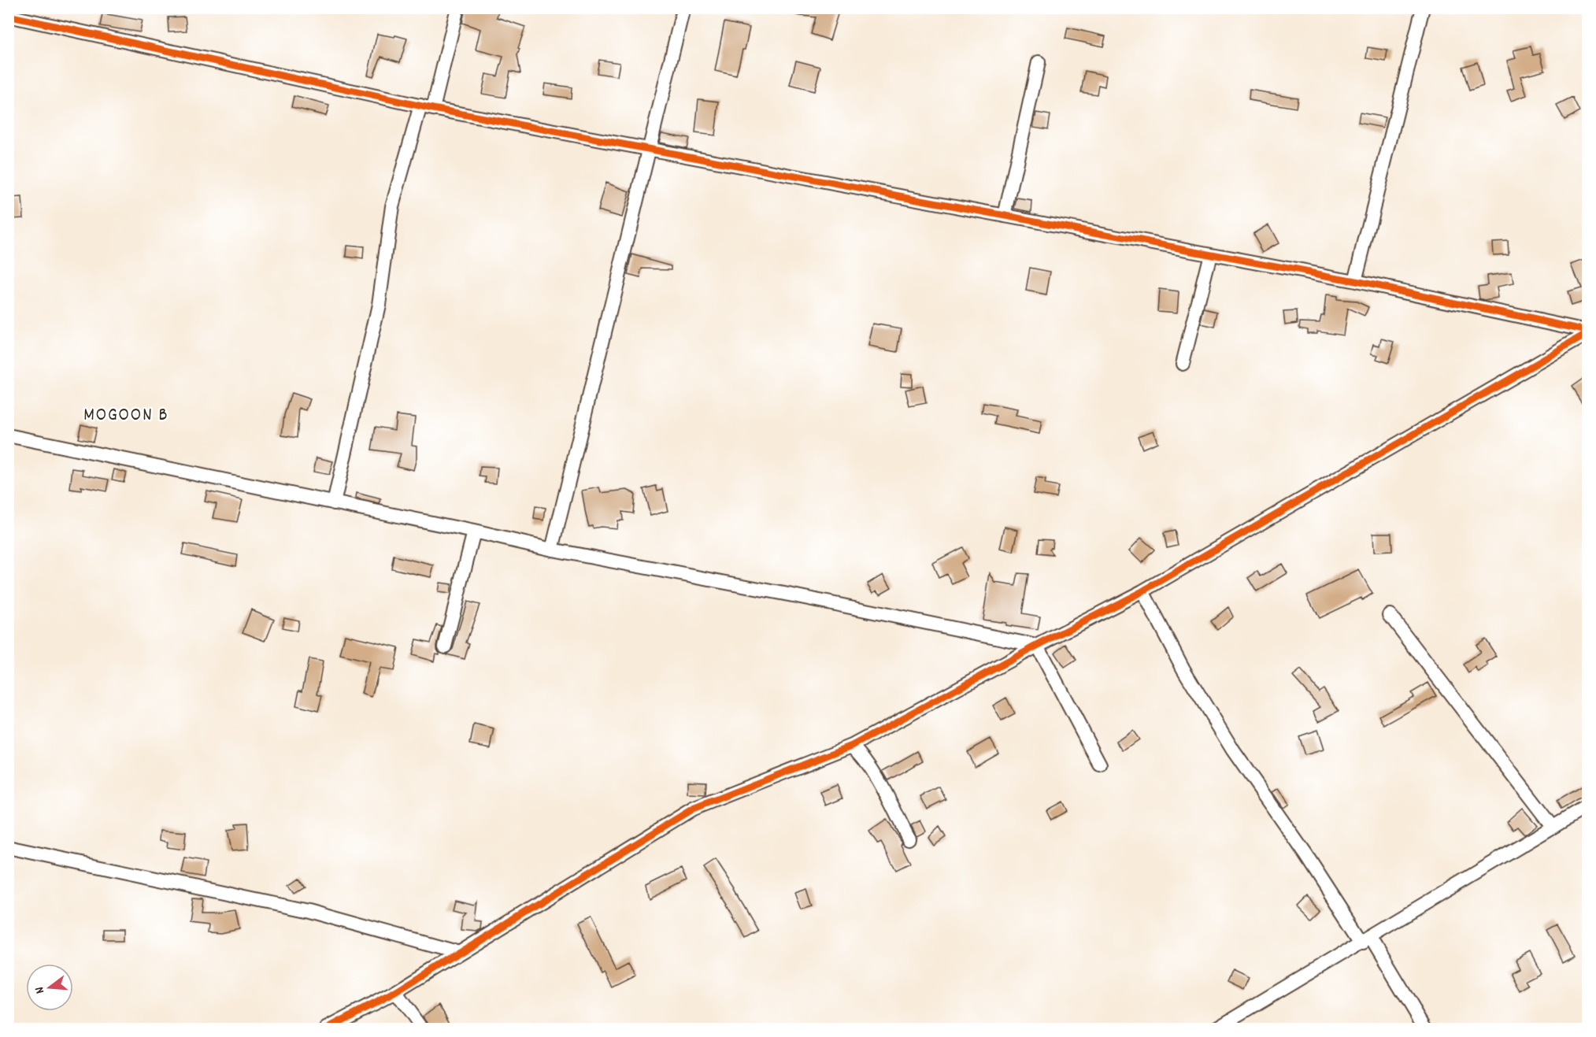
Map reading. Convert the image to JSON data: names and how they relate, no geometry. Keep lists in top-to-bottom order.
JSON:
{
  "districts": ["MOGOON B"],
  "north": "left"
}
